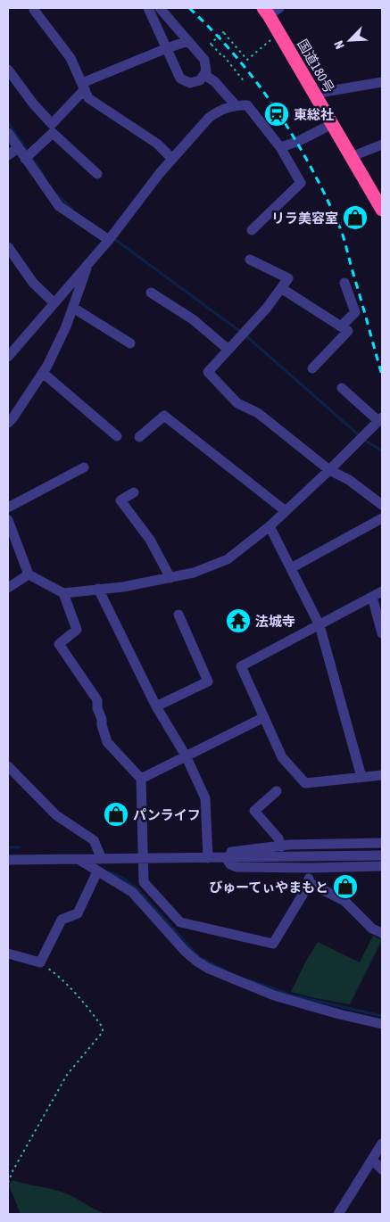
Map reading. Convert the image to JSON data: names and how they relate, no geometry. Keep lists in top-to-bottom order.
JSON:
{
  "streets": {
    "highway": ["国道180号"]
  },
  "places": {
    "station": ["東総社"],
    "shop": ["リラ美容室", "パンライフ", "びゅーてぃやまもと"],
    "temple": ["法城寺"]
  },
  "north": "bottom left"
}
